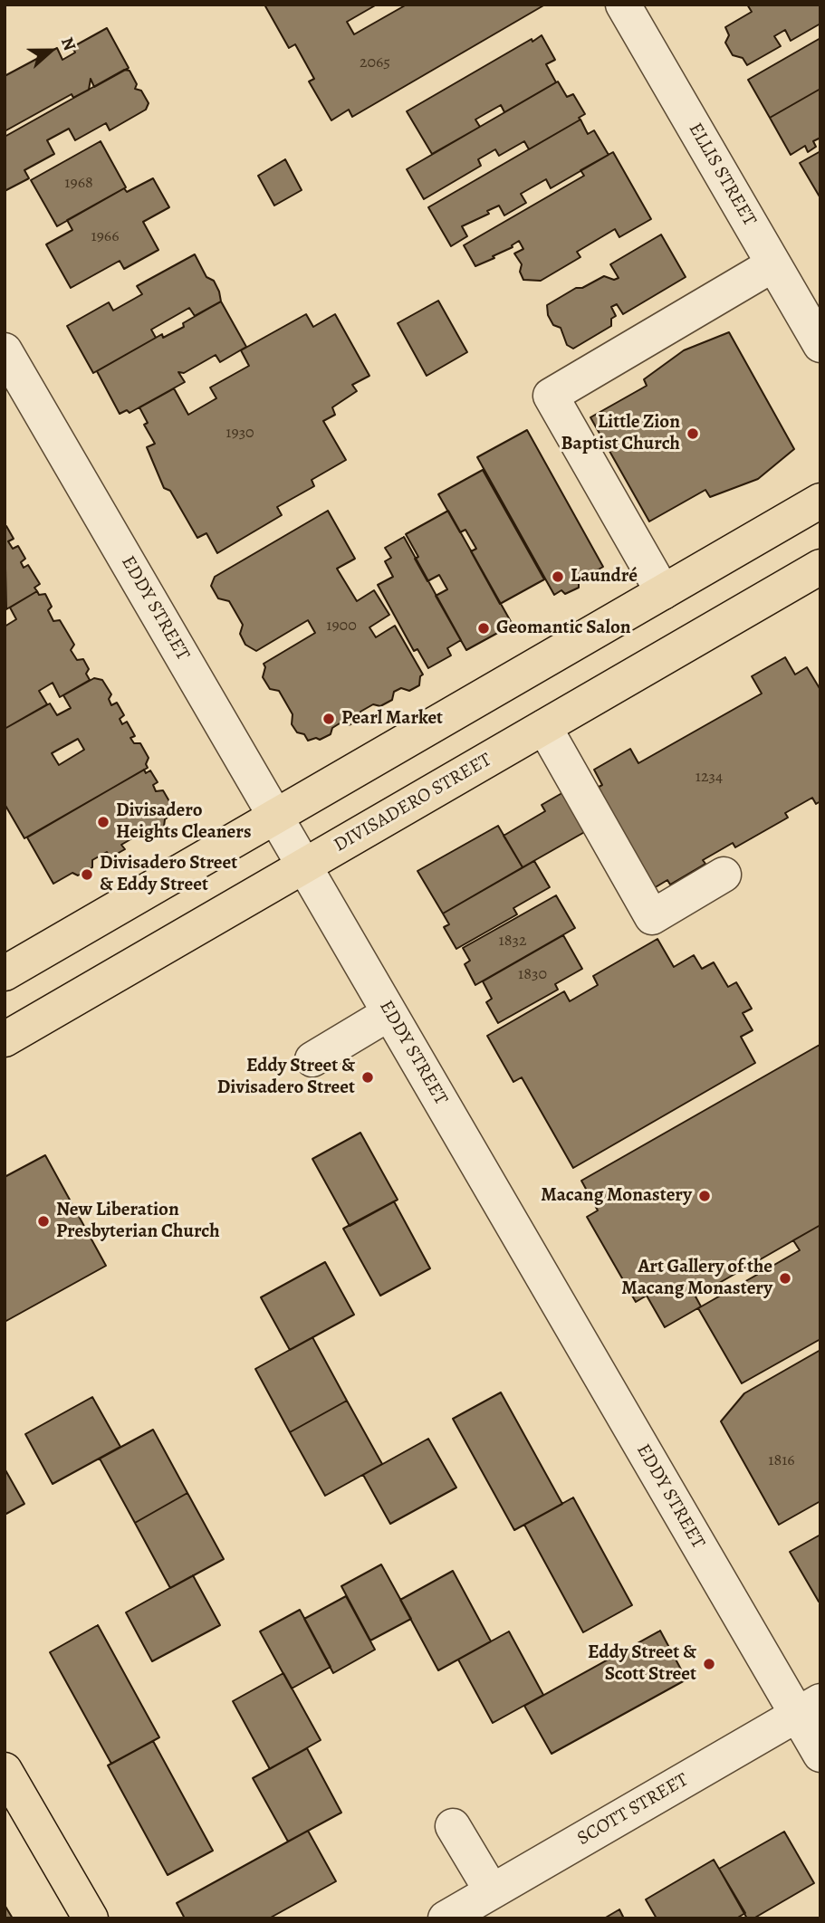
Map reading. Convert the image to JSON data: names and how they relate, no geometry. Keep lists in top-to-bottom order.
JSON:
{
  "streets": {
    "main road": ["DIVISADERO STREET"],
    "street": ["ELLIS STREET", "EDDY STREET", "SCOTT STREET"]
  },
  "crossings": [
    ["EDDY STREET", "DIVISADERO STREET"],
    ["EDDY STREET", "SCOTT STREET"]
  ],
  "places": [
    "Little Zion Baptist Church",
    "Laundré",
    "Geomantic Salon",
    "Pearl Market",
    "Divisadero Heights Cleaners",
    "Divisadero Street & Eddy Street",
    "Eddy Street & Divisadero Street",
    "Macang Monastery",
    "New Liberation Presbyterian Church",
    "Art Gallery of the Macang Monastery",
    "Eddy Street & Scott Street"
  ],
  "house_numbers": [
    "2065",
    "1968",
    "1966",
    "1930",
    "1900",
    "1234",
    "1832",
    "1830",
    "1816"
  ],
  "north": "right"
}
